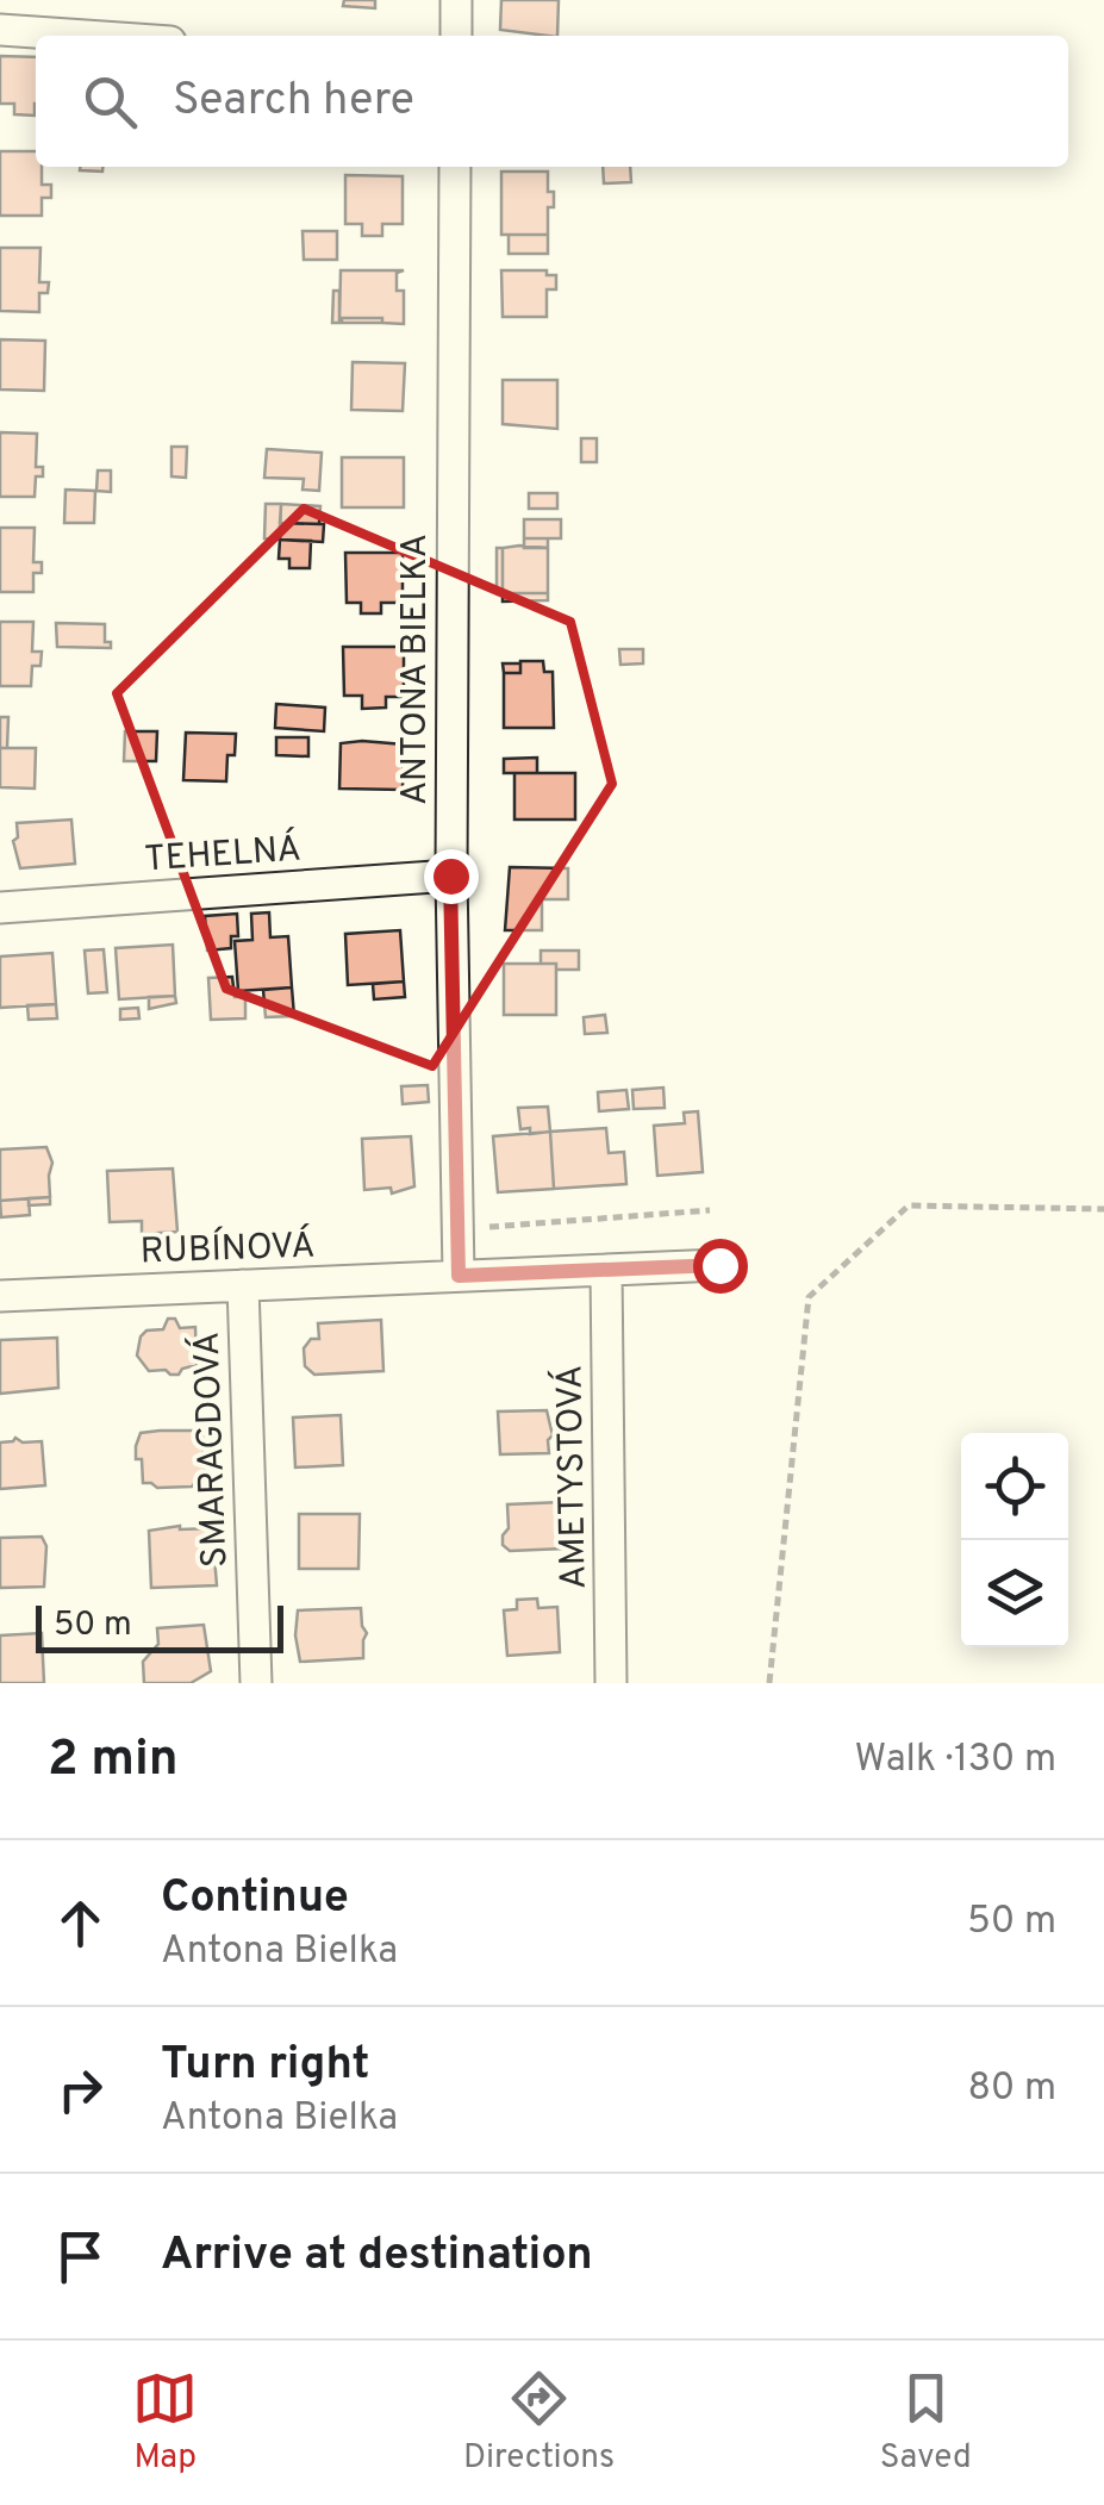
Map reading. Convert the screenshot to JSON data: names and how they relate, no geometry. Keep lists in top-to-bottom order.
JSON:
{
  "streets": {
    "street": [
      "ANTONA BIELKA",
      "TEHELNÁ",
      "RUBÍNOVÁ",
      "SMARAGDOVÁ",
      "AMETYSTOVÁ"
    ]
  },
  "crossings": [
    ["ANTONA BIELKA", "TEHELNÁ"],
    ["ANTONA BIELKA", "RUBÍNOVÁ"],
    ["RUBÍNOVÁ", "SMARAGDOVÁ"]
  ],
  "scale_bar": "50 m",
  "page": {
    "search": "Search here",
    "scale": "50 m",
    "heading": ["2 min", "Walk · 130 m"],
    "list": [
      ["Continue", "Antona Bielka", "50 m"],
      ["Turn right", "Antona Bielka", "80 m"],
      "Arrive at destination"
    ],
    "nav": ["Map", "Directions", "Saved"]
  }
}
